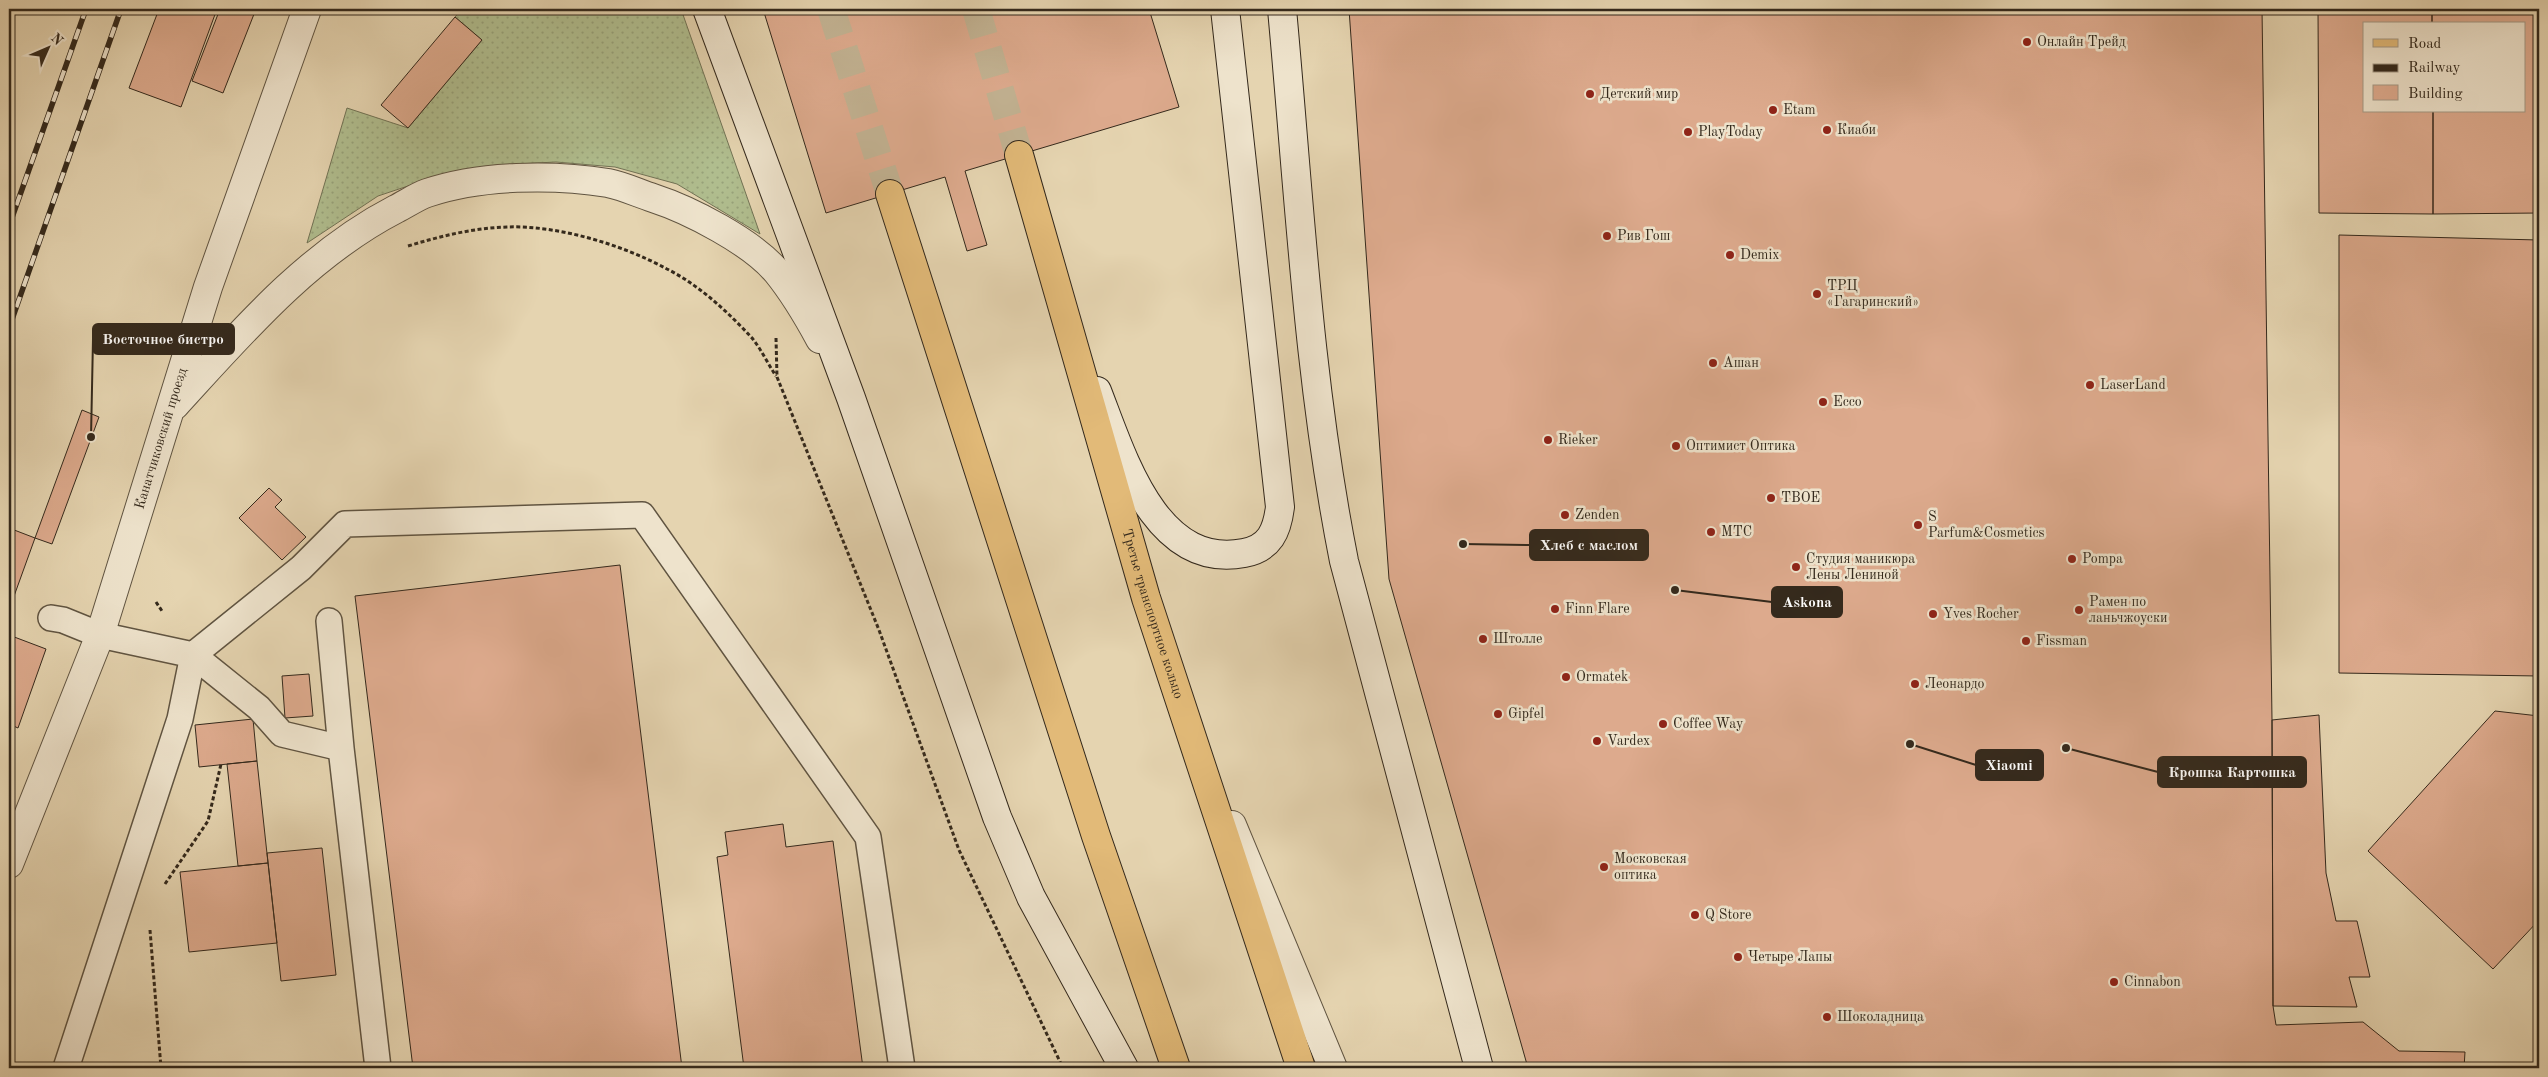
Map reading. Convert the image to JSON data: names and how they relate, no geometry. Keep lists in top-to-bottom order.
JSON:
{
  "streets": {
    "main road": ["Канатчиковский проезд", "Третье транспортное кольцо"]
  },
  "places": [
    "Онлайн Трейд",
    "Детский мир",
    "Etam",
    "Киаби",
    "PlayToday",
    "Рив Гош",
    "Demix",
    "ТРЦ «Гагаринский»",
    "Ашан",
    "LaserLand",
    "Ecco",
    "Восточное бистро",
    "Rieker",
    "Оптимист Оптика",
    "ТВОЕ",
    "Zenden",
    "S Parfum&Cosmetics",
    "МТС",
    "Хлеб с маслом",
    "Pompa",
    "Студия маникюра Лены Лениной",
    "Askona",
    "Finn Flare",
    "Рамен по ланьчжоуски",
    "Yves Rocher",
    "Штолле",
    "Fissman",
    "Ormatek",
    "Леонардо",
    "Gipfel",
    "Coffee Way",
    "Vardex",
    "Xiaomi",
    "Крошка Картошка",
    "Московская оптика",
    "Q Store",
    "Четыре Лапы",
    "Cinnabon",
    "Шоколадница"
  ],
  "legend": ["Road", "Railway", "Building"],
  "north": "top right"
}
